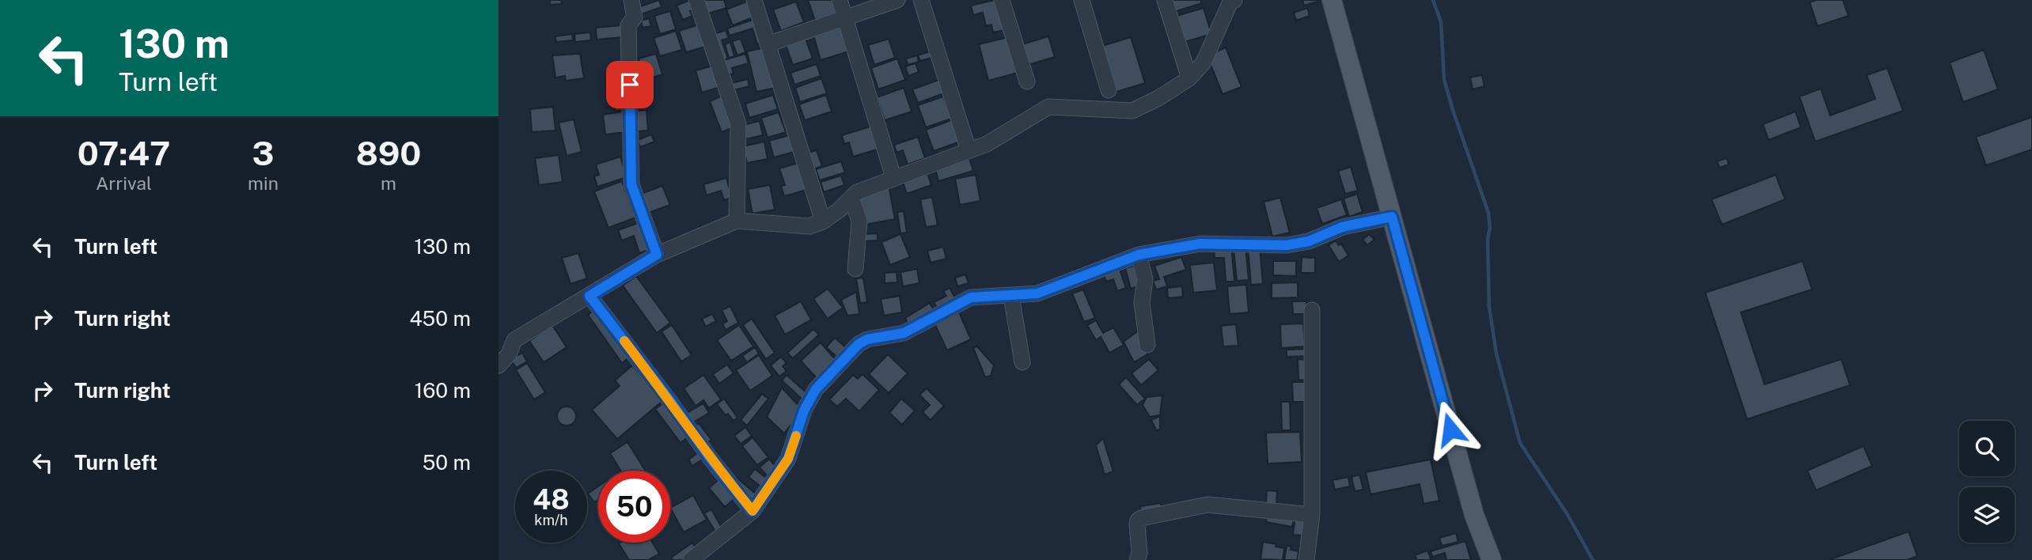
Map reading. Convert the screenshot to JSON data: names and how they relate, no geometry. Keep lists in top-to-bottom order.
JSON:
{
  "page": {
    "turn": ["130 m", "Turn left"],
    "eta": [
      "07:47",
      "Arrival",
      "3",
      "min",
      "890",
      "m"
    ],
    "list": [
      {
        "name": "Turn left",
        "value": "130 m"
      },
      {
        "name": "Turn right",
        "value": "450 m"
      },
      {
        "name": "Turn right",
        "value": "160 m"
      },
      {
        "name": "Turn left",
        "value": "50 m"
      }
    ],
    "speed": "48 km/h",
    "limit": "50"
  }
}
